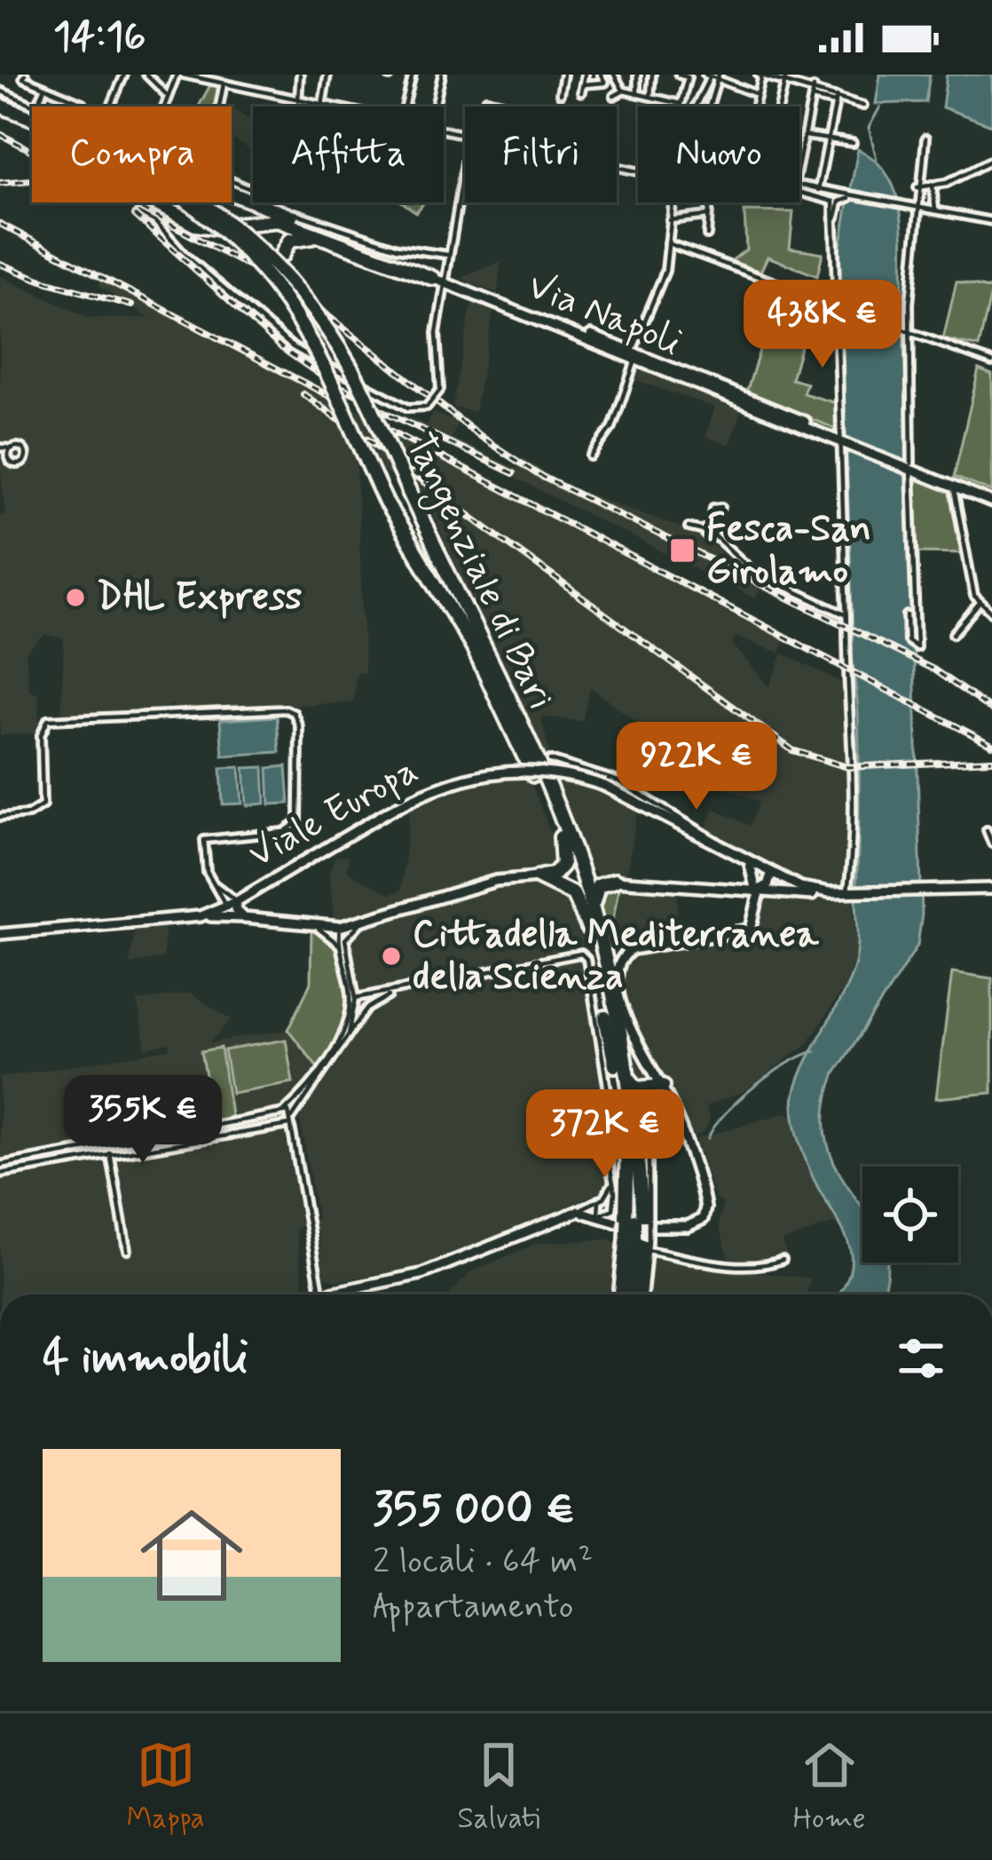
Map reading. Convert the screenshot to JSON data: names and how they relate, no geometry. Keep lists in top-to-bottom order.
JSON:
{
  "streets": {
    "highway": ["Tangenziale di Bari"],
    "main road": ["Via Napoli", "Viale Europa"]
  },
  "places": {
    "transit": ["Fesca-San Girolamo"],
    "other": ["DHL Express", "Cittadella Mediterranea della Scienza"]
  },
  "page": {
    "status": "14:16",
    "chip": [
      "Compra",
      "Affitta",
      "Filtri",
      "Nuovo"
    ],
    "price": [
      "438K €",
      "922K €",
      "355K €",
      "372K €"
    ],
    "heading": "4 immobili",
    "list": [
      {
        "name": "355 000 €",
        "note": "2 locali · 64 m² · Appartamento"
      }
    ],
    "tabs": ["Mappa", "Salvati", "Home"]
  }
}
